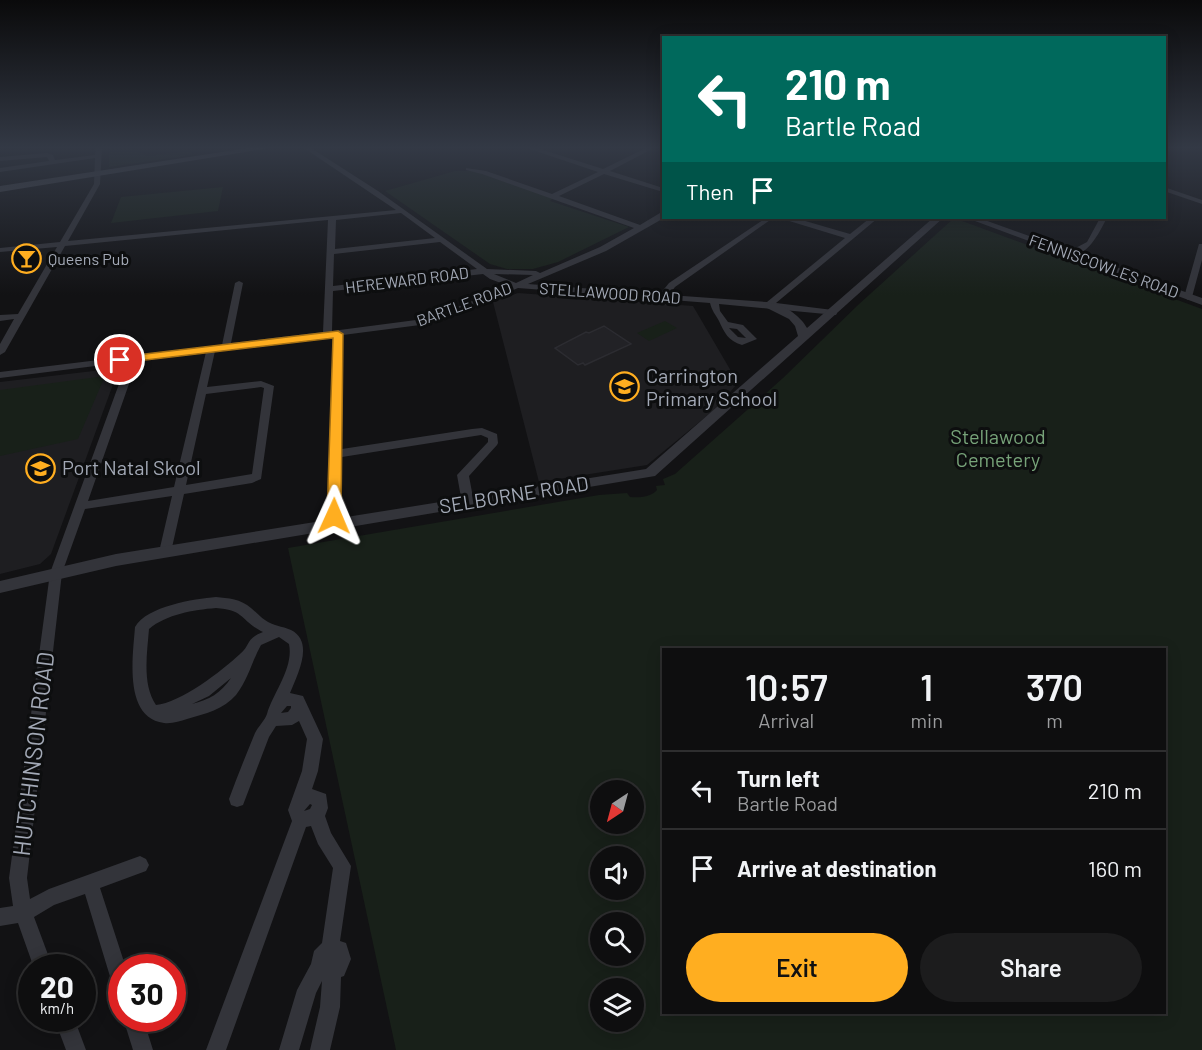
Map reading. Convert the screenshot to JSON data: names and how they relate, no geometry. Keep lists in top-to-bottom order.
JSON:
{
  "streets": {
    "street": [
      "FENNISCOWLES ROAD",
      "HEREWARD ROAD",
      "STELLAWOOD ROAD",
      "BARTLE ROAD",
      "SELBORNE ROAD",
      "HUTCHINSON ROAD"
    ]
  },
  "crossings": [
    ["HEREWARD ROAD", "STELLAWOOD ROAD"],
    ["HEREWARD ROAD", "BARTLE ROAD"],
    ["STELLAWOOD ROAD", "BARTLE ROAD"],
    ["STELLAWOOD ROAD", "SELBORNE ROAD"],
    ["BARTLE ROAD", "HUTCHINSON ROAD"],
    ["SELBORNE ROAD", "HUTCHINSON ROAD"]
  ],
  "parks": ["Stellawood Cemetery"],
  "places": {
    "bar": ["Queens Pub"],
    "school or university": ["Carrington Primary School", "Port Natal Skool"]
  },
  "north": "bottom left",
  "page": {
    "turn": ["210 m", "Bartle Road"],
    "then": "Then",
    "eta": [
      "10:57",
      "Arrival",
      "1",
      "min",
      "370",
      "m"
    ],
    "list": [
      {
        "name": "Turn left",
        "note": "Bartle Road",
        "value": "210 m"
      },
      {
        "name": "Arrive at destination",
        "value": "160 m"
      }
    ],
    "buttons": ["Exit", "Share"],
    "speed": "20 km/h",
    "limit": "30"
  }
}
